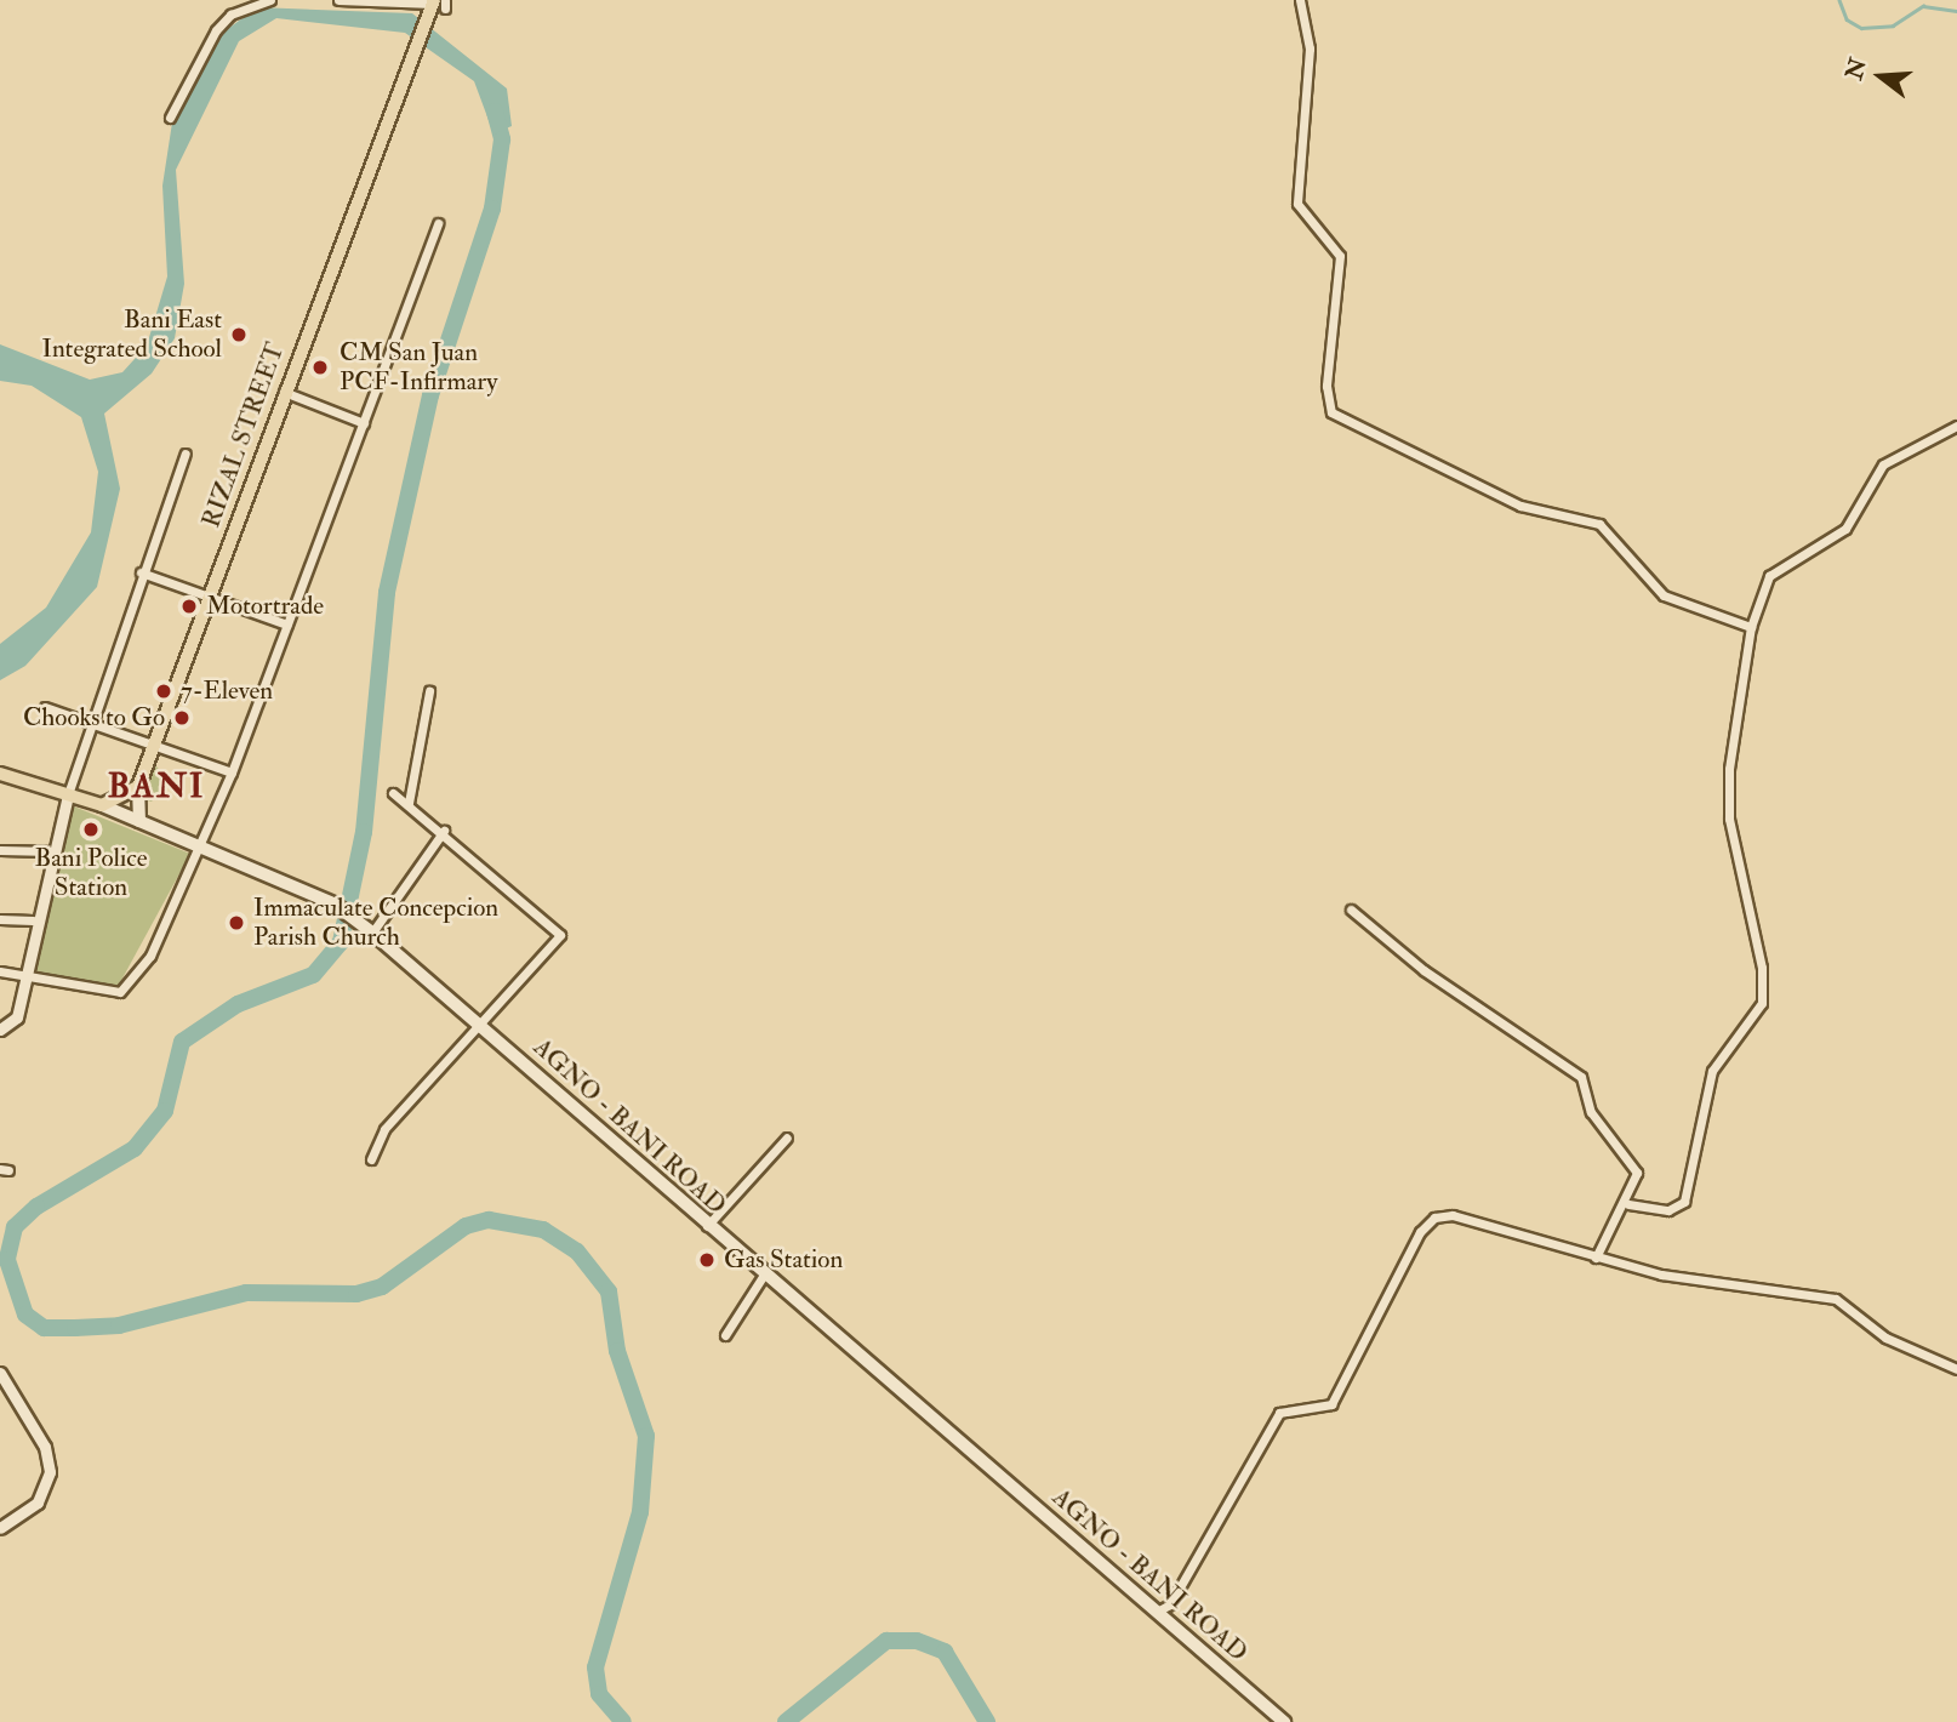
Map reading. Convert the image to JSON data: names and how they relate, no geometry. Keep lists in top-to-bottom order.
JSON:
{
  "streets": {
    "main road": ["RIZAL STREET", "AGNO - BANI ROAD"]
  },
  "districts": ["BANI"],
  "places": [
    "Bani East Integrated School",
    "CM San Juan PCF-Infirmary",
    "Motortrade",
    "7-Eleven",
    "Chooks to Go",
    "Bani Police Station",
    "Immaculate Concepcion Parish Church",
    "Gas Station"
  ],
  "north": "left"
}
